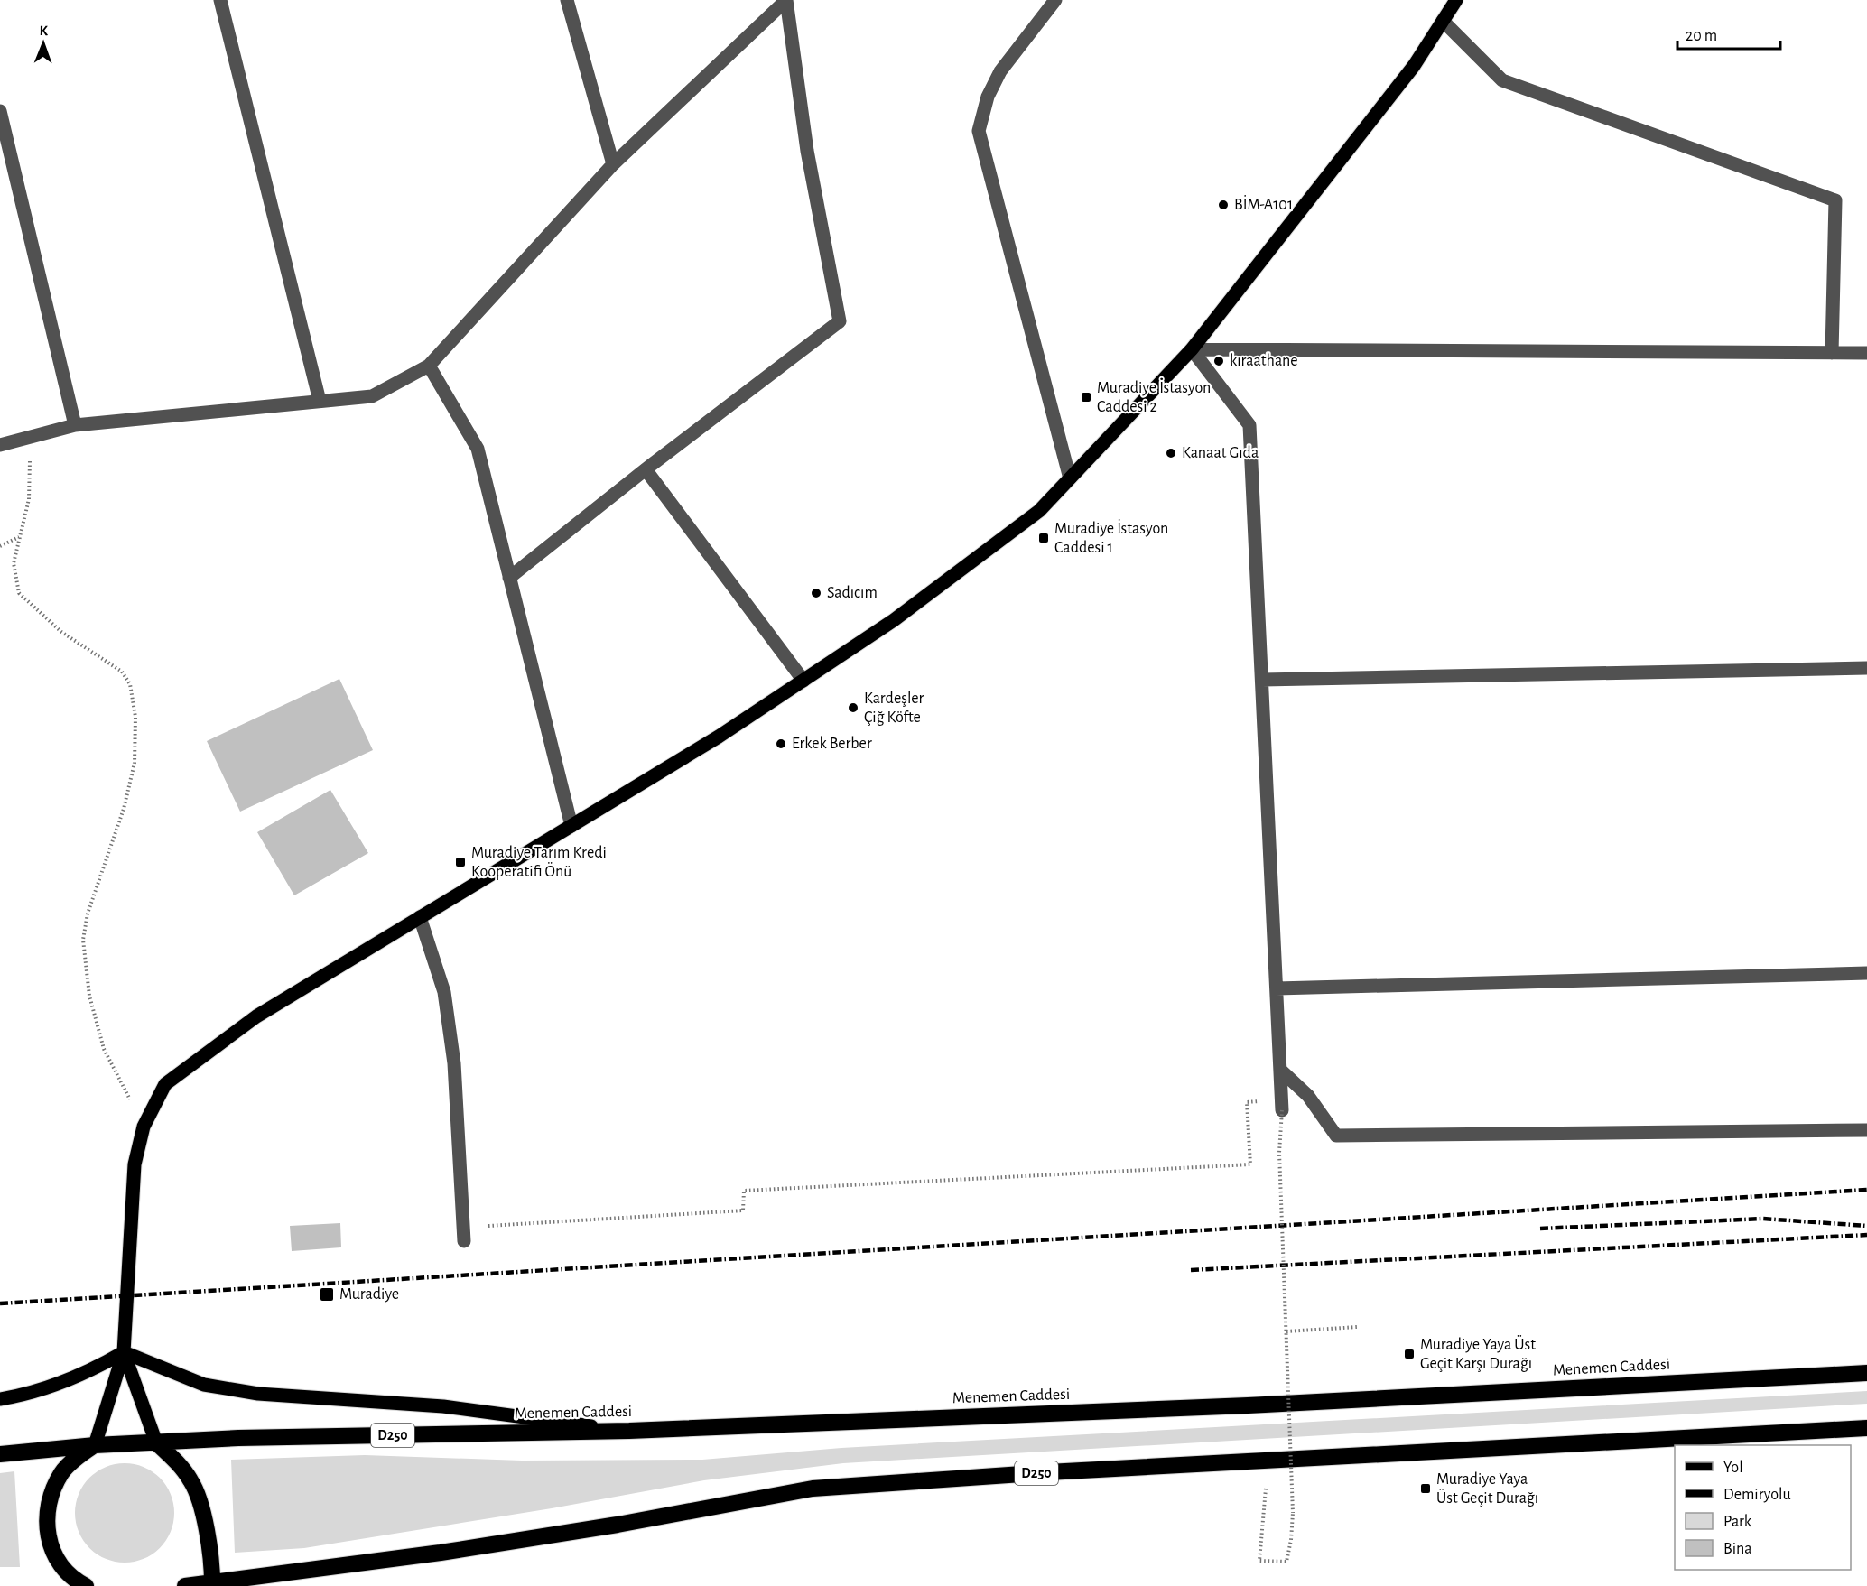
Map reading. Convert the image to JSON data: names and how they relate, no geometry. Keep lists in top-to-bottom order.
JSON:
{
  "streets": {
    "highway": ["Menemen Caddesi", "D250"]
  },
  "places": {
    "other": [
      "BİM-A101",
      "kıraathane",
      "Kanaat Gıda",
      "Sadıcım",
      "Kardeşler Çiğ Köfte",
      "Erkek Berber"
    ],
    "transit": [
      "Muradiye İstasyon Caddesi 2",
      "Muradiye İstasyon Caddesi 1",
      "Muradiye Tarım Kredi Kooperatifi Önü",
      "Muradiye",
      "Muradiye Yaya Üst Geçit Karşı Durağı",
      "Muradiye Yaya Üst Geçit Durağı"
    ]
  },
  "legend": [
    "Yol",
    "Demiryolu",
    "Park",
    "Bina"
  ],
  "scale_bar": "20 m",
  "north": "top"
}
